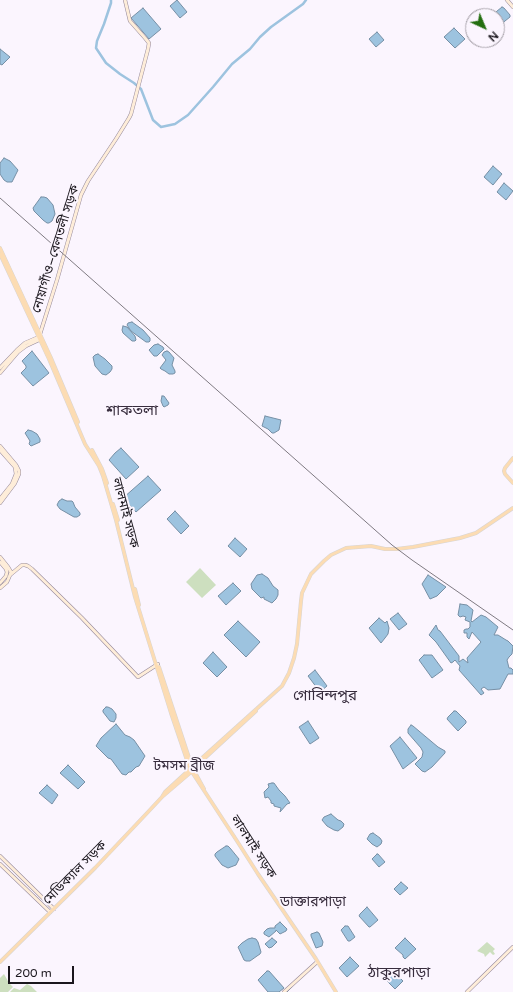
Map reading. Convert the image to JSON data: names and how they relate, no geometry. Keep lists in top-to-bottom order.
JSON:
{
  "streets": {
    "main road": ["নোয়াগাঁও–বেলতলী সড়ক", "লালমাই সড়ক", "মেডিক্যাল সড়ক"]
  },
  "crossings": [
    ["নোয়াগাঁও–বেলতলী সড়ক", "লালমাই সড়ক"],
    ["লালমাই সড়ক", "মেডিক্যাল সড়ক"]
  ],
  "districts": [
    "শাকতলা",
    "গোবিন্দপুর",
    "টমসম ব্রীজ",
    "ডাক্তারপাড়া",
    "ঠাকুরপাড়া"
  ],
  "scale_bar": "200 m",
  "north": "bottom right"
}
